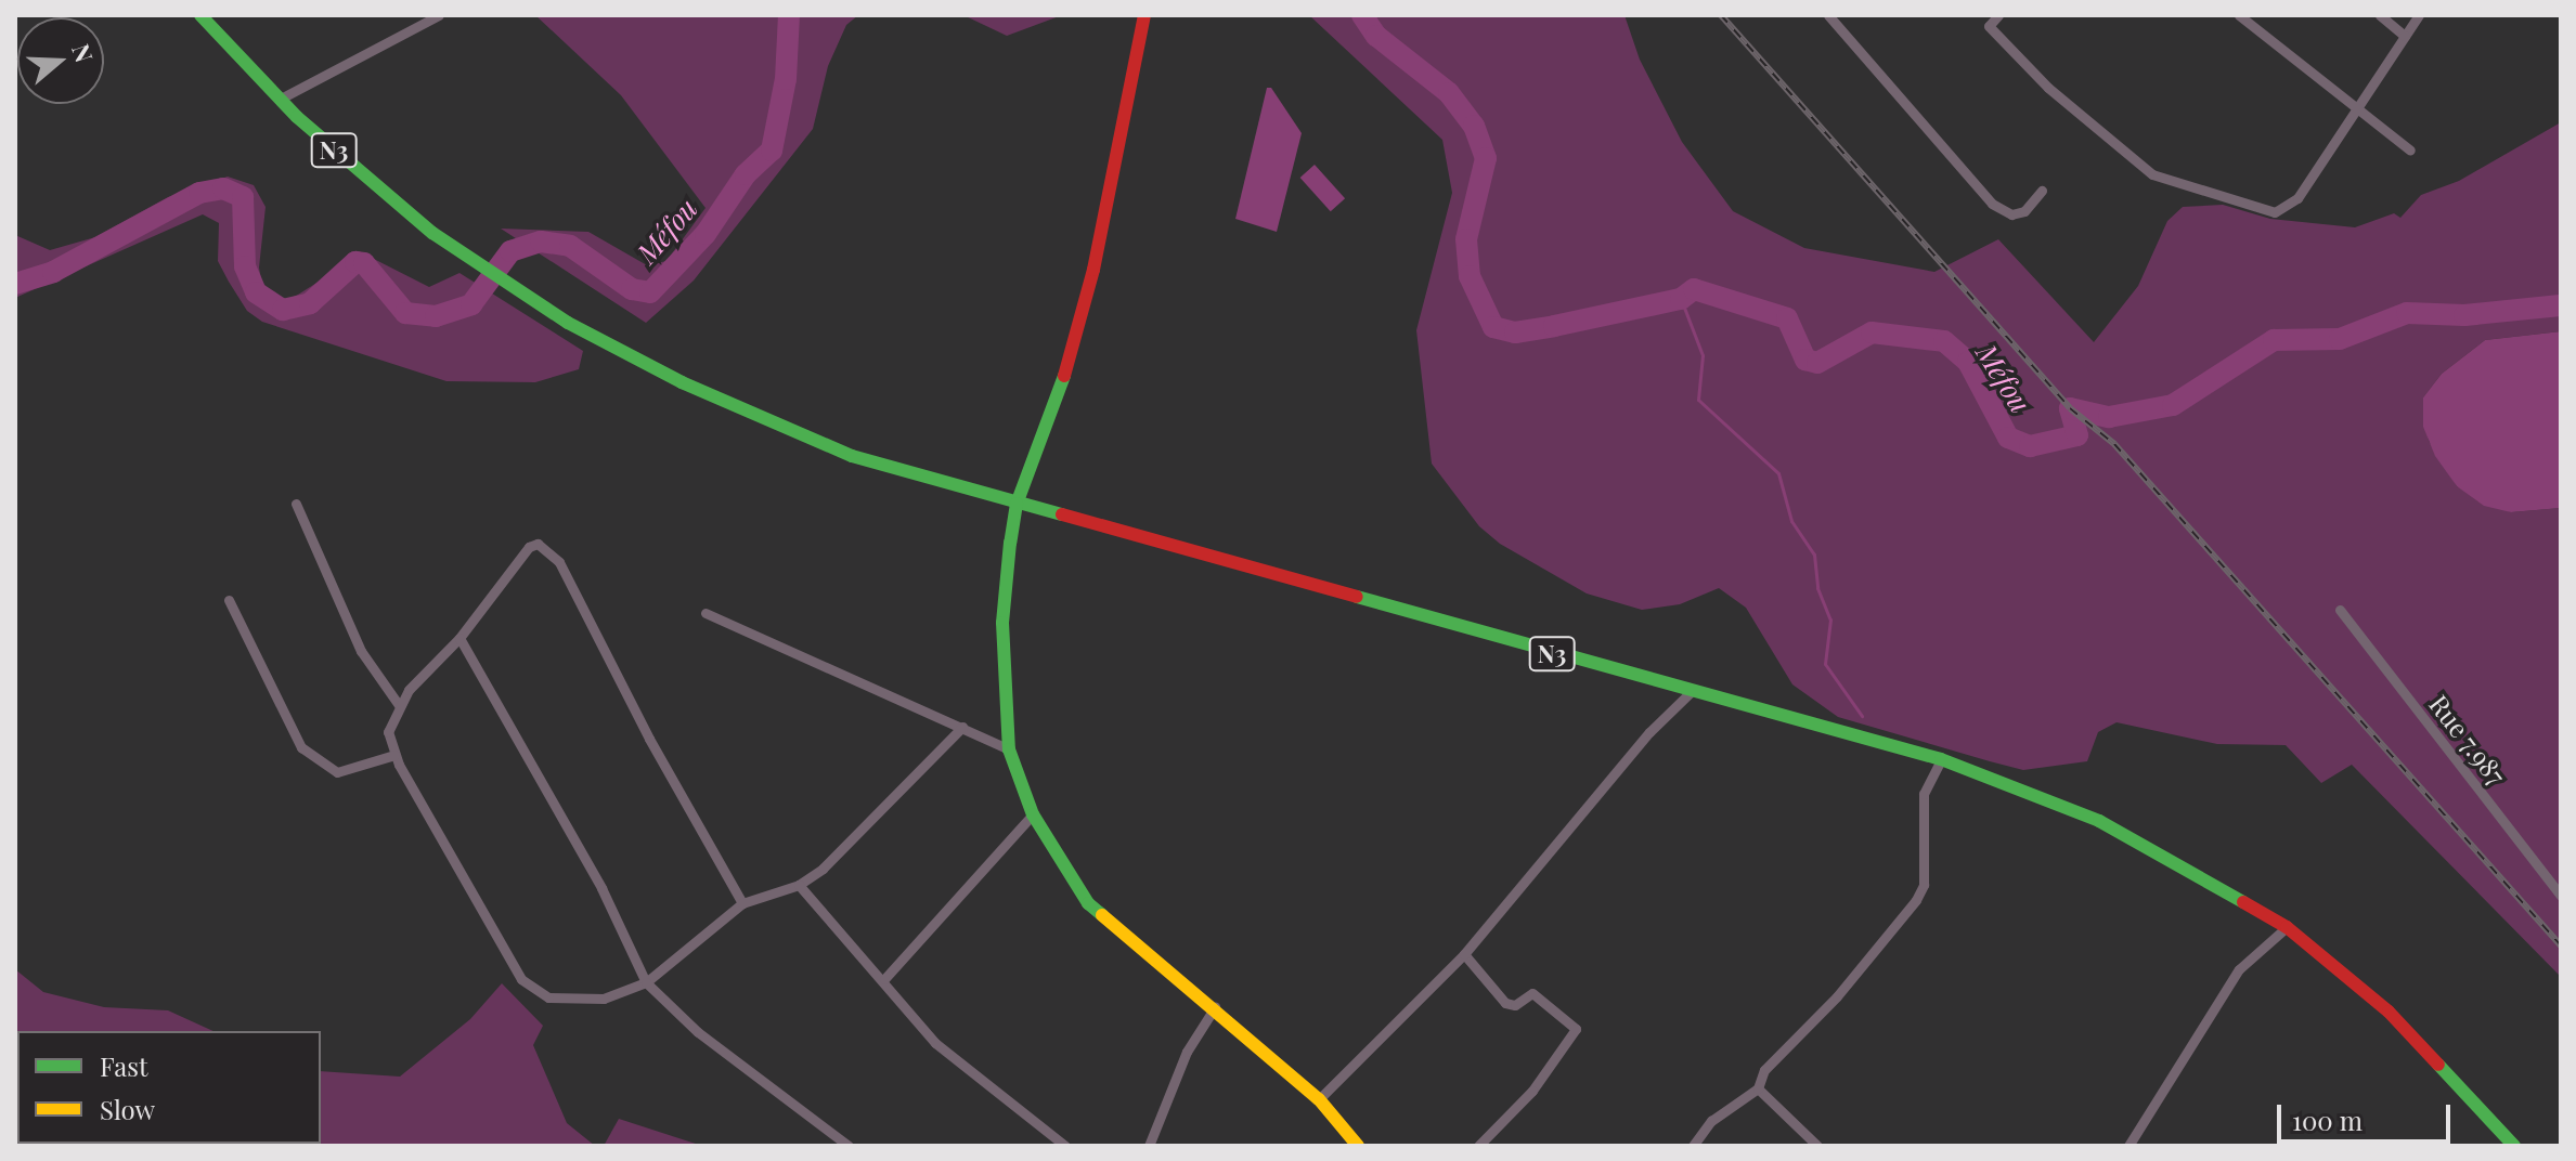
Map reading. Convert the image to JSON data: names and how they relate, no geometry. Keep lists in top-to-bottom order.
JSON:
{
  "streets": {
    "main road": ["N3"],
    "street": ["Rue 7.987"]
  },
  "water": ["Méfou"],
  "legend": ["Fast", "Slow"],
  "scale_bar": "100 m",
  "north": "right"
}
